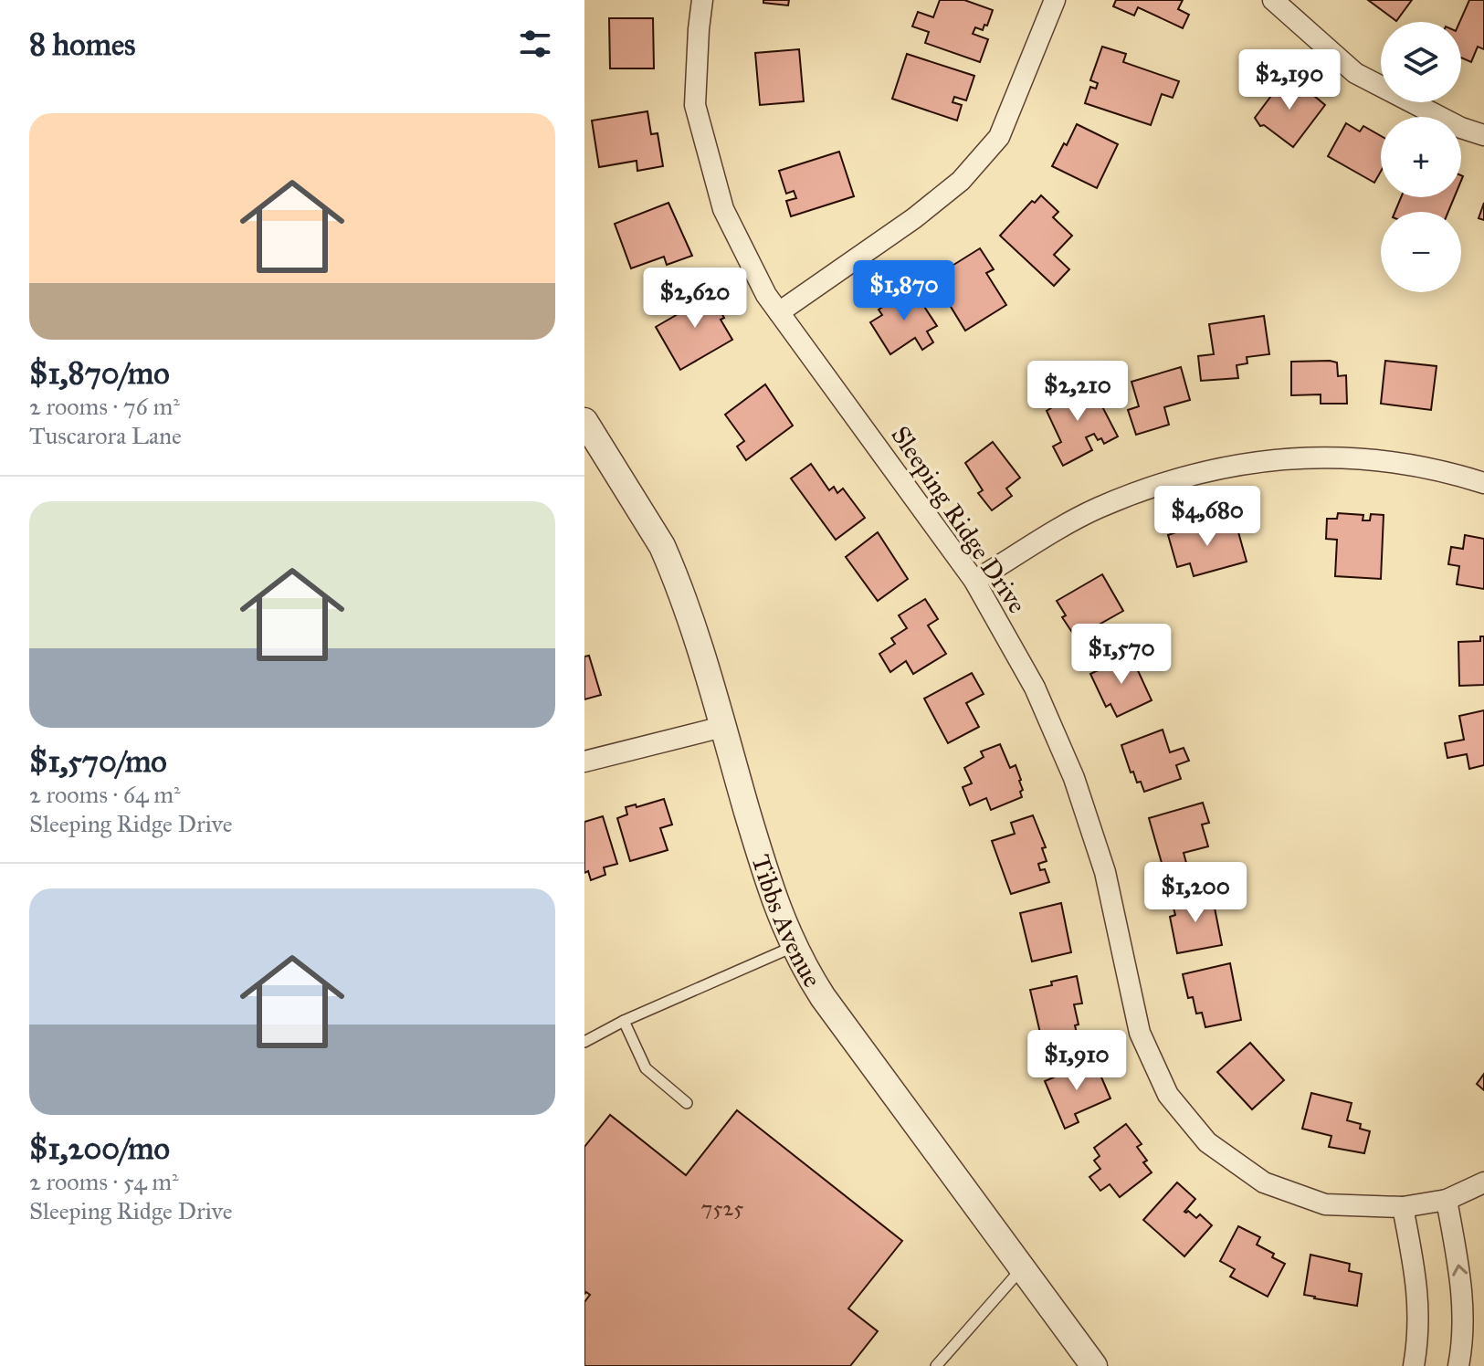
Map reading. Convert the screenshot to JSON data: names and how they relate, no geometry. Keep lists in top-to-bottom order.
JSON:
{
  "streets": {
    "street": ["Sleeping Ridge Drive", "Tibbs Avenue"]
  },
  "house_numbers": ["7525"],
  "page": {
    "heading": "8 homes",
    "map_buttons": ["+", "−"],
    "price": [
      "$2,190",
      "$1,870",
      "$2,620",
      "$2,210",
      "$4,680",
      "$1,570",
      "$1,200",
      "$1,910"
    ],
    "list": [
      {
        "name": "$1,870/mo",
        "note": "2 rooms · 76 m² · Tuscarora Lane"
      },
      {
        "name": "$1,570/mo",
        "note": "2 rooms · 64 m² · Sleeping Ridge Drive"
      },
      {
        "name": "$1,200/mo",
        "note": "2 rooms · 54 m² · Sleeping Ridge Drive"
      }
    ]
  }
}
